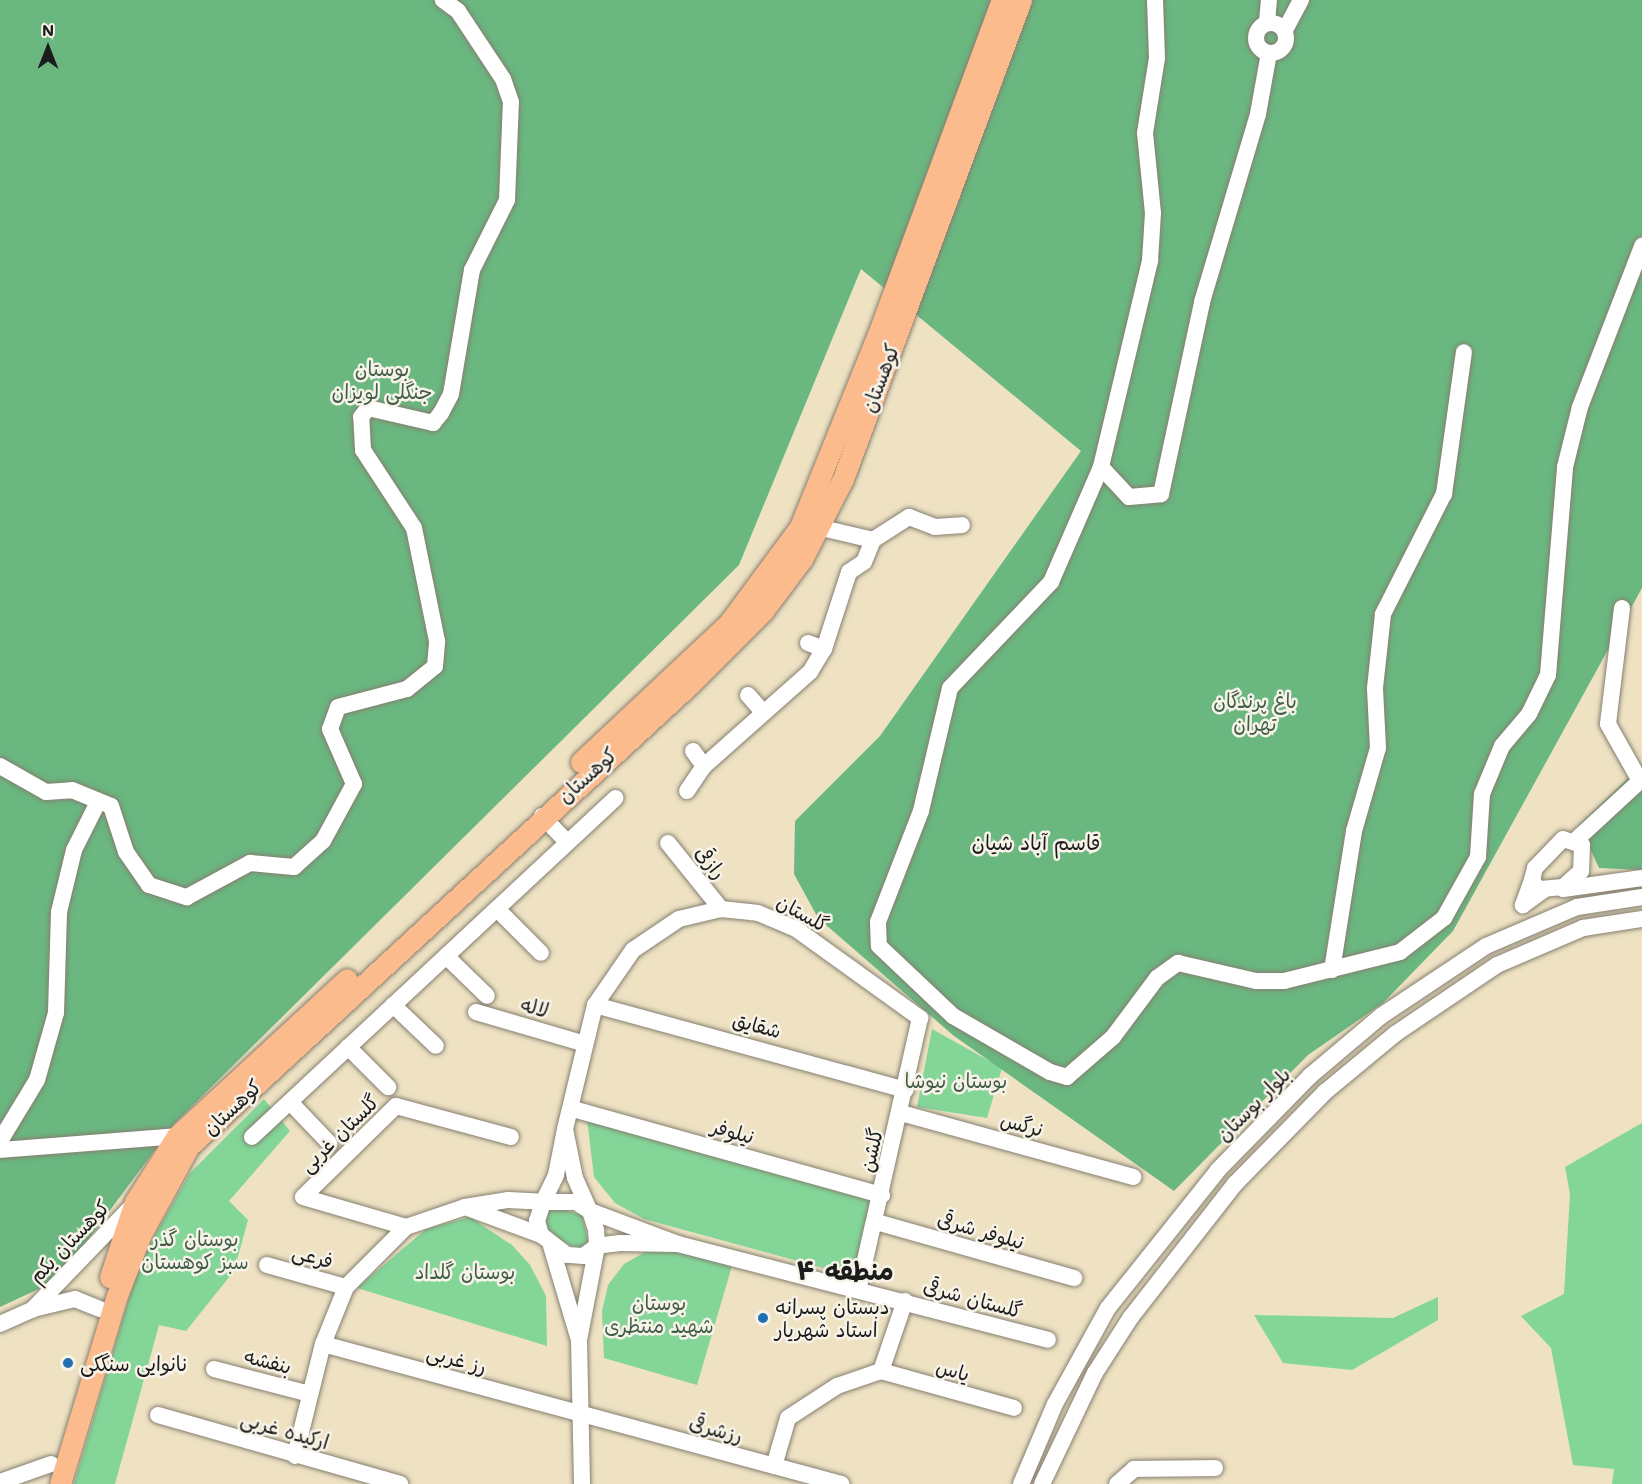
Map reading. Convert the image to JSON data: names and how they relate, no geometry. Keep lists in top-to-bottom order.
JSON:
{
  "streets": {
    "main road": ["کوهستان"],
    "street": [
      "رازقی",
      "گلستان",
      "لاله",
      "شقایق",
      "بلوار بوستان",
      "نرگس",
      "نیلوفر",
      "گلستان غربی",
      "گلشن",
      "نیلوفر شرقی",
      "کوهستان یکم",
      "فرعی",
      "گلستان شرقی",
      "رز غربی",
      "بنفشه",
      "یاس",
      "رزشرقی",
      "ارکیده غربی"
    ]
  },
  "crossings": [
    ["کوهستان", "کوهستان یکم"],
    ["رازقی", "گلستان"],
    ["گلستان", "لاله"],
    ["گلستان", "شقایق"],
    ["گلستان", "نیلوفر"],
    ["گلستان", "گلشن"],
    ["شقایق", "گلشن"],
    ["نرگس", "گلشن"],
    ["نیلوفر", "گلشن"],
    ["گلشن", "نیلوفر شرقی"],
    ["گلشن", "گلستان شرقی"],
    ["رز غربی", "رزشرقی"]
  ],
  "districts": ["قاسم آباد شیان", "منطقه ۴"],
  "parks": [
    "بوستان جنگلی لویزان",
    "باغ پرندگان تهران",
    "بوستان نیوشا",
    "بوستان گذر سبز کوهستان",
    "بوستان گلداد",
    "بوستان شهید منتظری"
  ],
  "places": ["دبستان پسرانه استاد شهريار", "نانوایی سنگکی"],
  "north": "top"
}
